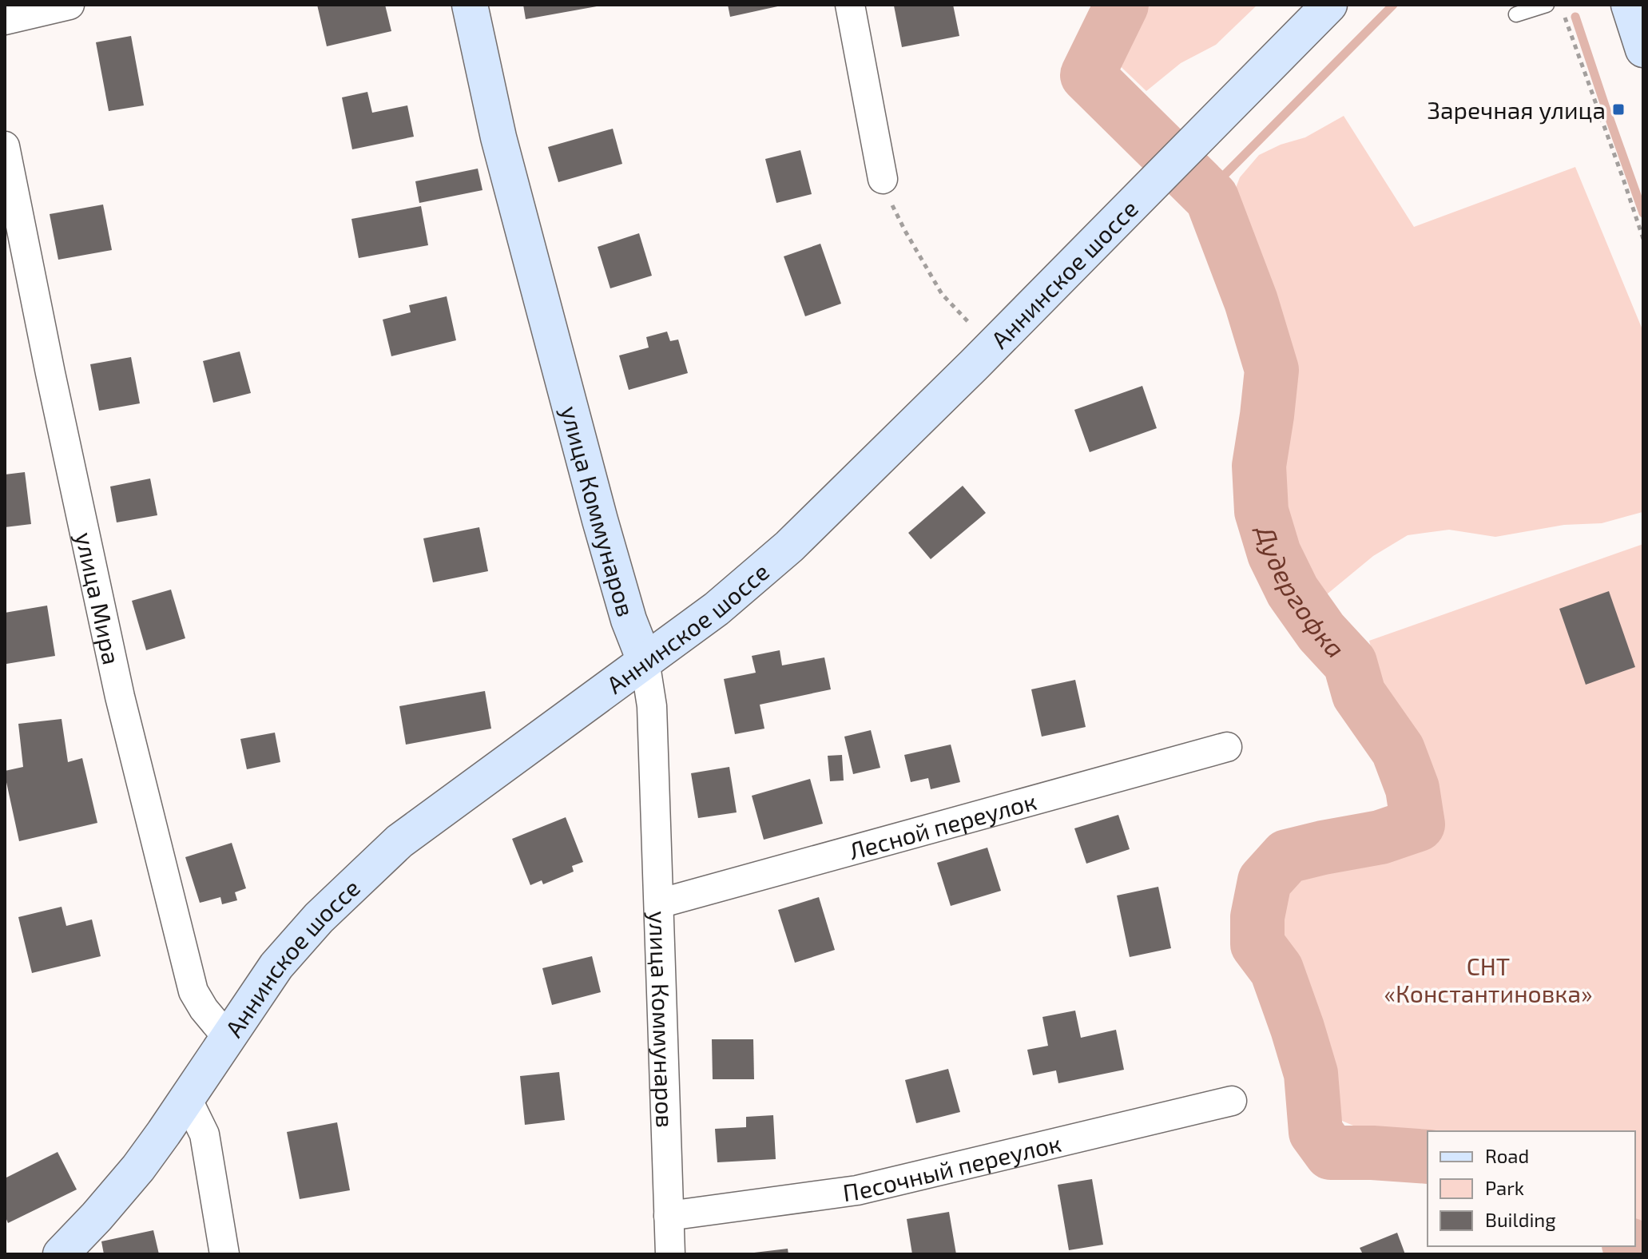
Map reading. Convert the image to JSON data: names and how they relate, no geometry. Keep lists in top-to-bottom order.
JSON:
{
  "streets": {
    "street": [
      "Аннинское шоссе",
      "улица Коммунаров",
      "улица Мира",
      "Лесной переулок",
      "Песочный переулок"
    ]
  },
  "crossings": [
    ["Аннинское шоссе", "улица Коммунаров"],
    ["Аннинское шоссе", "улица Мира"],
    ["улица Коммунаров", "Лесной переулок"],
    ["улица Коммунаров", "Песочный переулок"]
  ],
  "water": ["Дудергофка"],
  "parks": ["СНТ «Константиновка»"],
  "places": {
    "transit": ["Заречная улица"]
  },
  "legend": ["Road", "Park", "Building"]
}
